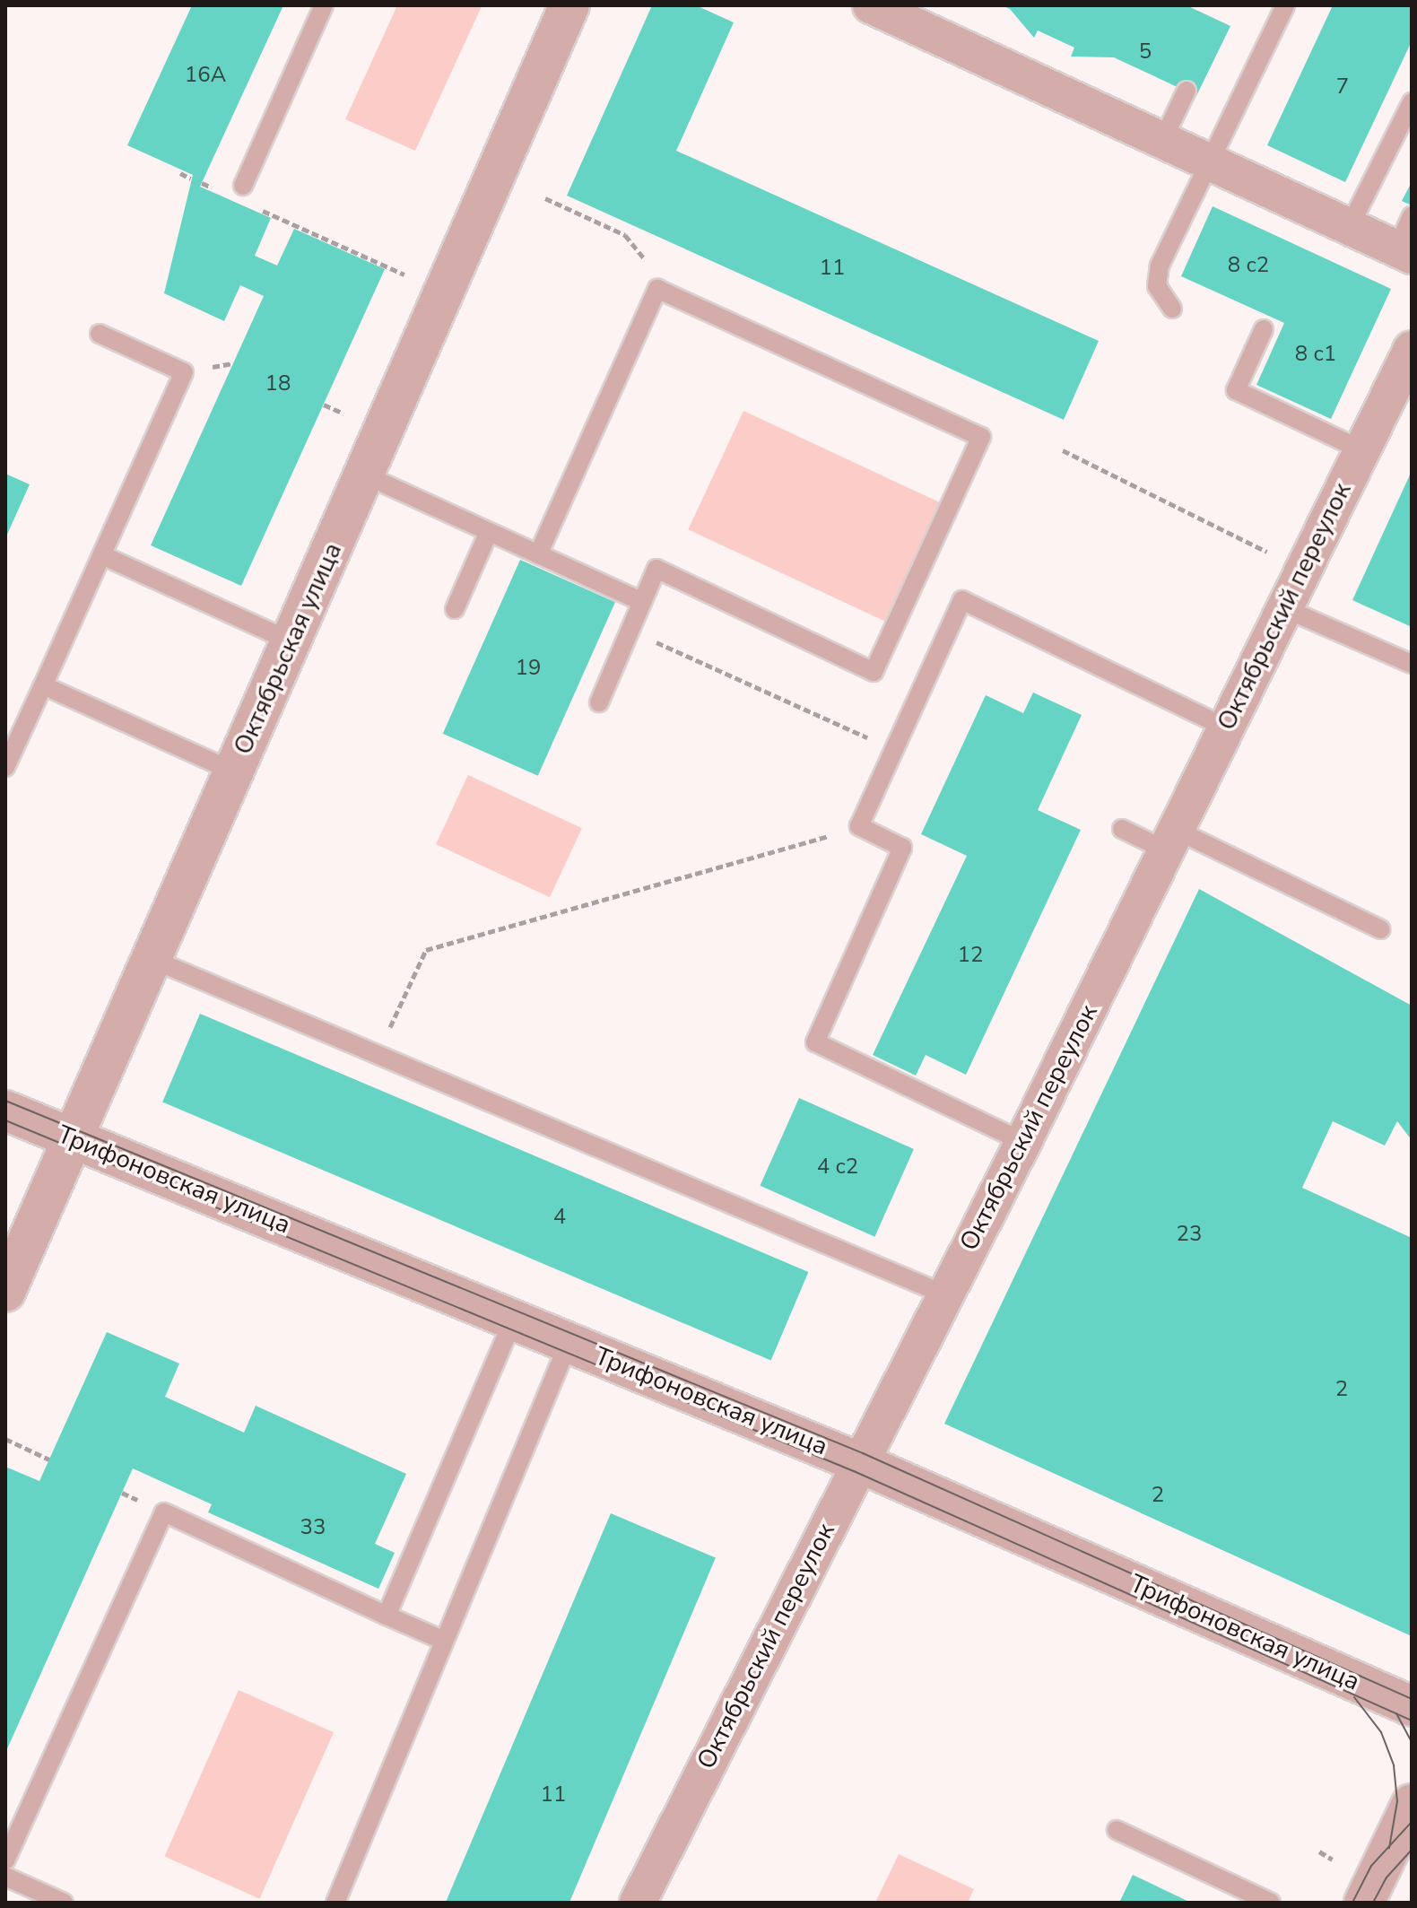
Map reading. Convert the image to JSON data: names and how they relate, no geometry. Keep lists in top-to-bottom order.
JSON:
{
  "streets": {
    "street": ["Октябрьский переулок", "Октябрьская улица", "Трифоновская улица"]
  },
  "crossings": [
    ["Октябрьский переулок", "Трифоновская улица"],
    ["Октябрьская улица", "Трифоновская улица"]
  ],
  "house_numbers": [
    "5",
    "16А",
    "7",
    "8 с2",
    "11",
    "8 с1",
    "18",
    "19",
    "12",
    "4 с2",
    "4",
    "23",
    "2",
    "2",
    "33",
    "11"
  ]
}
